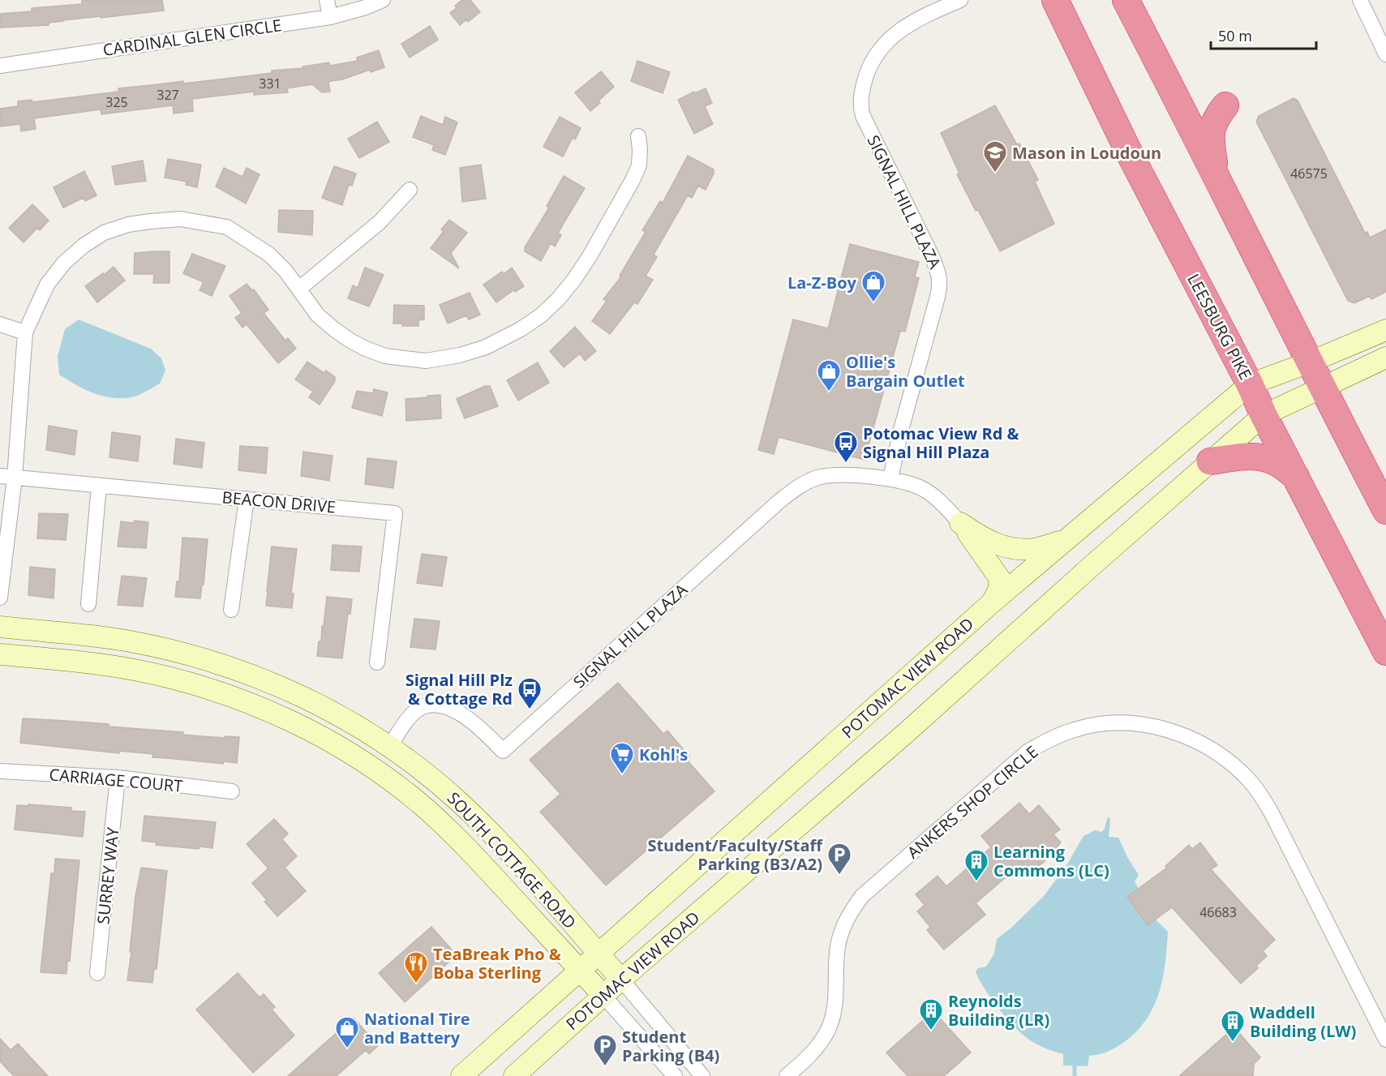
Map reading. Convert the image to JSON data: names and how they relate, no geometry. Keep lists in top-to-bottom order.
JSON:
{
  "streets": {
    "highway": ["LEESBURG PIKE"],
    "main road": ["POTOMAC VIEW ROAD", "SOUTH COTTAGE ROAD"],
    "street": [
      "CARDINAL GLEN CIRCLE",
      "SIGNAL HILL PLAZA",
      "BEACON DRIVE",
      "CARRIAGE COURT",
      "ANKERS SHOP CIRCLE",
      "SURREY WAY"
    ]
  },
  "crossings": [
    ["SIGNAL HILL PLAZA", "SOUTH COTTAGE ROAD"],
    ["LEESBURG PIKE", "POTOMAC VIEW ROAD"],
    ["POTOMAC VIEW ROAD", "SOUTH COTTAGE ROAD"],
    ["CARRIAGE COURT", "SURREY WAY"]
  ],
  "places": {
    "school or university": ["Mason in Loudoun"],
    "shop": ["La-Z-Boy", "Ollie's Bargain Outlet", "National Tire and Battery"],
    "bus stop": ["Potomac View Rd & Signal Hill Plaza", "Signal Hill Plz & Cottage Rd"],
    "supermarket": ["Kohl's"],
    "parking": ["Student/Faculty/Staff Parking (B3/A2)", "Student Parking (B4)"],
    "building": ["Learning Commons (LC)", "Reynolds Building (LR)", "Waddell Building (LW)"],
    "restaurant": ["TeaBreak Pho & Boba Sterling"]
  },
  "house_numbers": [
    "331",
    "327",
    "325",
    "46575",
    "46683"
  ],
  "scale_bar": "50 m"
}
